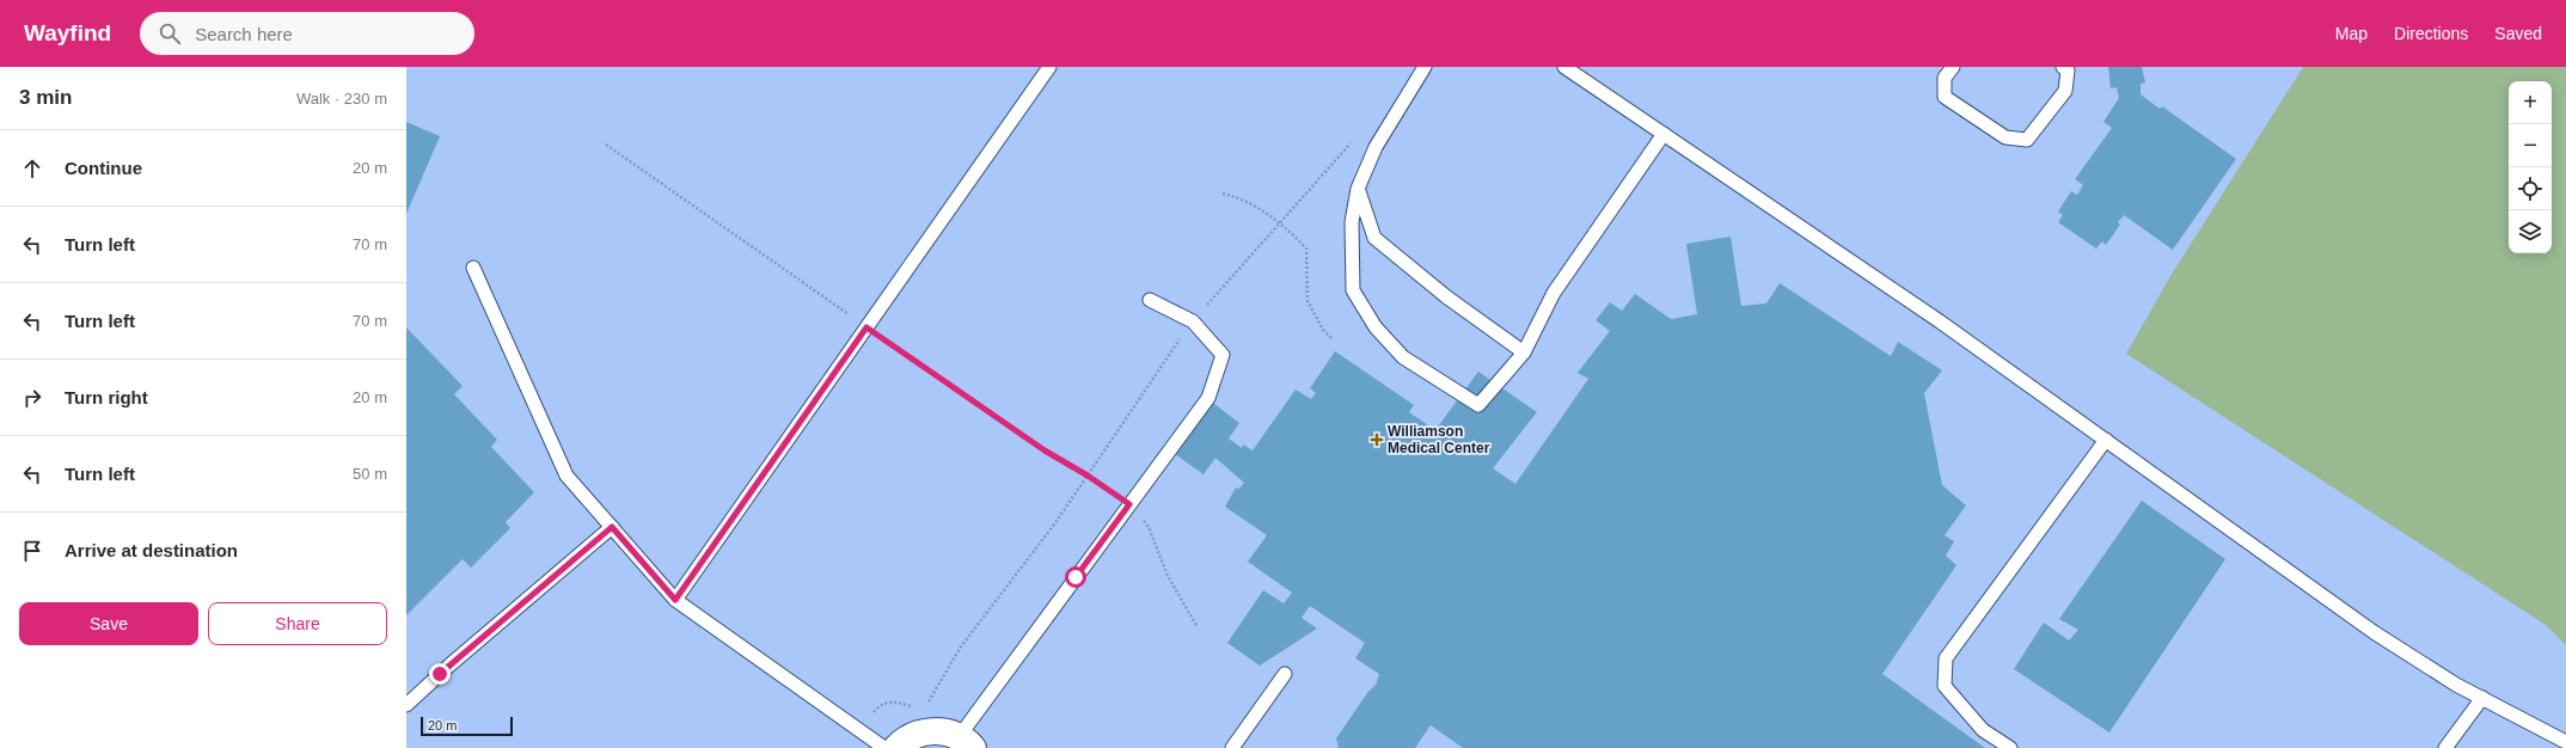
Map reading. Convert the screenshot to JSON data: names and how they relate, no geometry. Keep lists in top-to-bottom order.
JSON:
{
  "places": {
    "health": ["Williamson Medical Center"]
  },
  "scale_bar": "20 m",
  "page": {
    "header": "Wayfind",
    "search": "Search here",
    "nav": ["Map", "Directions", "Saved"],
    "heading": ["3 min", "Walk · 230 m"],
    "map_buttons": ["+", "−"],
    "list": [
      ["Continue", "20 m"],
      ["Turn left", "70 m"],
      ["Turn left", "70 m"],
      ["Turn right", "20 m"],
      ["Turn left", "50 m"],
      "Arrive at destination"
    ],
    "buttons": ["Save", "Share"],
    "scale": "20 m"
  }
}
